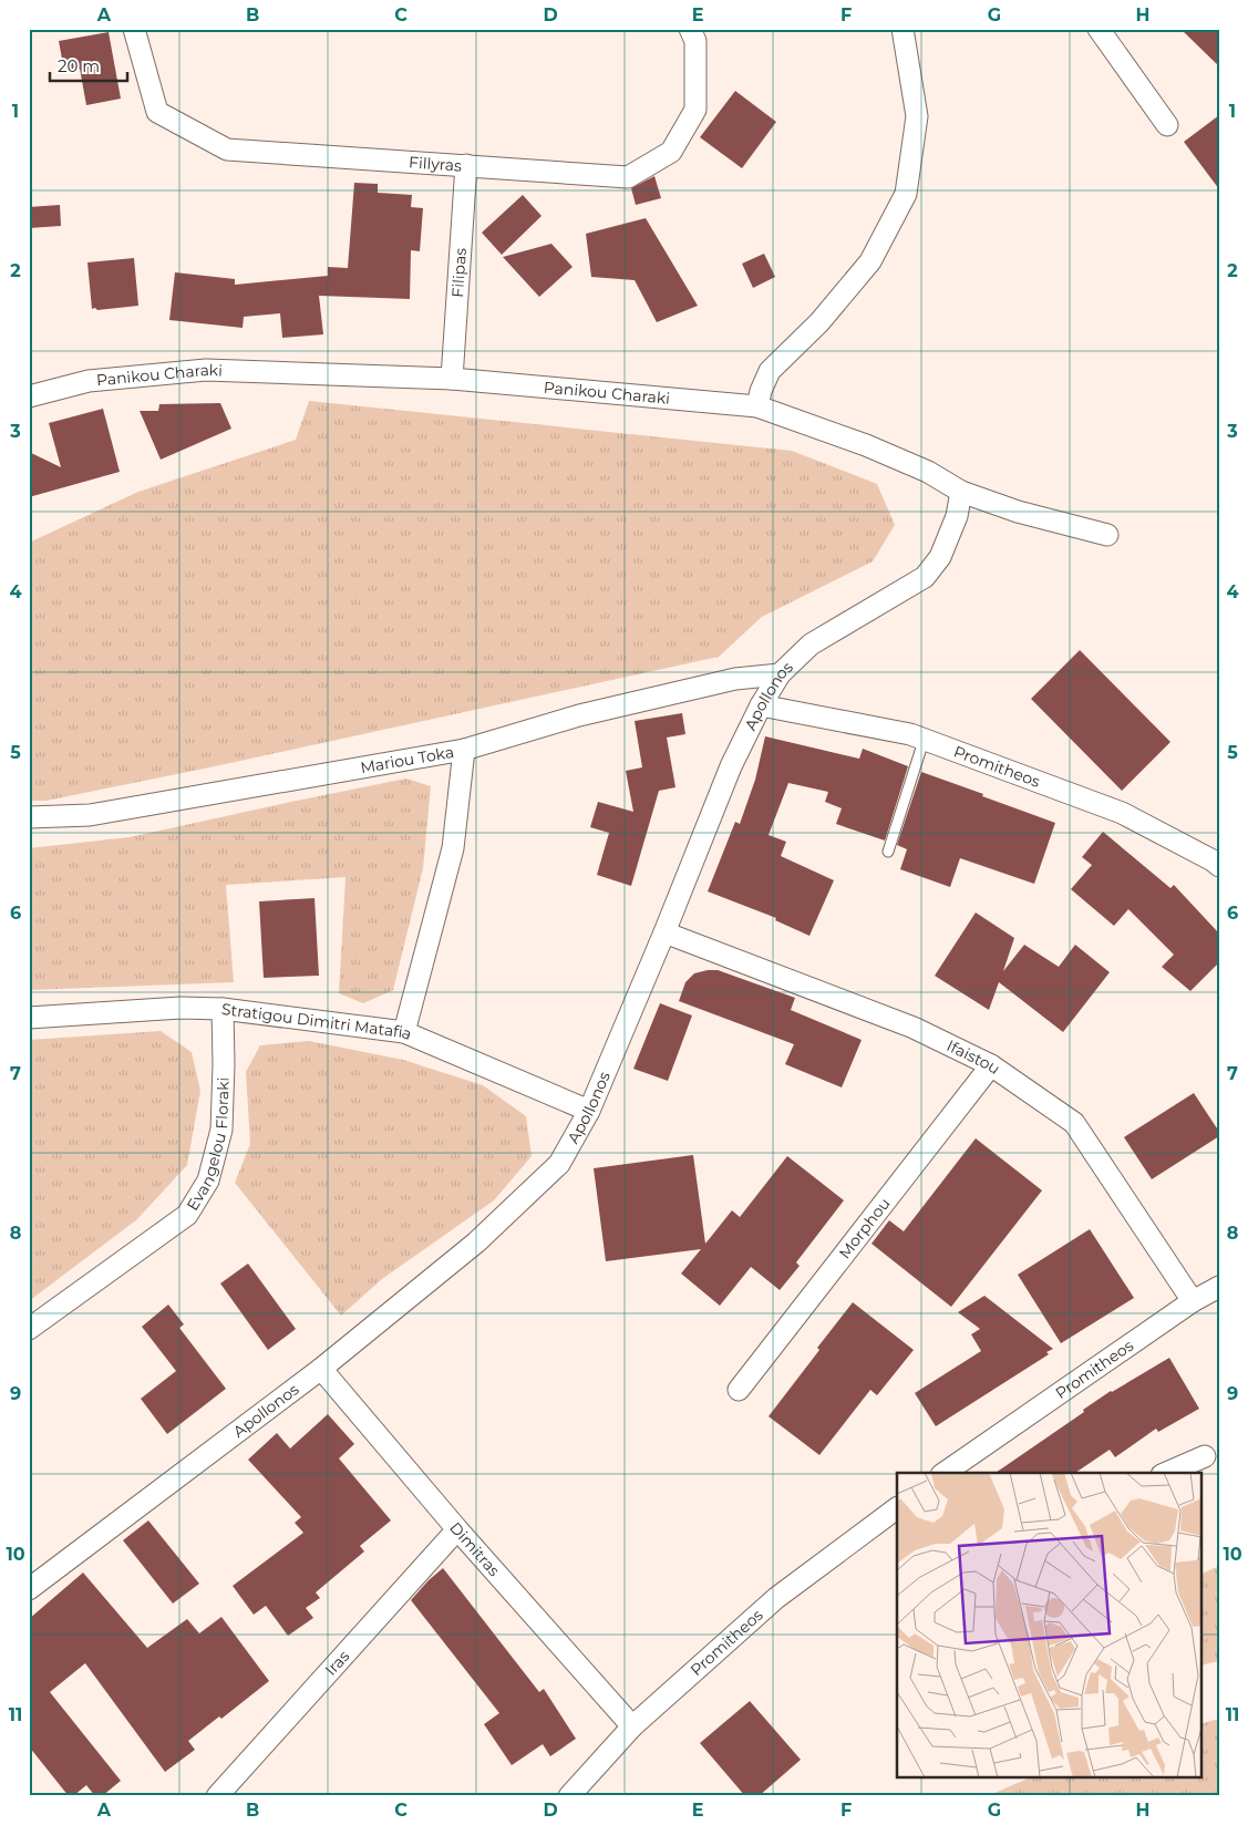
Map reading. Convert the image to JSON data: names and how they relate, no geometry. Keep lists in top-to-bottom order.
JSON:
{
  "streets": {
    "street": [
      "Fillyras",
      "Filipas",
      "Panikou Charaki",
      "Apollonos",
      "Mariou Toka",
      "Promitheos",
      "Stratigou Dimitri Matafia",
      "Ifaistou",
      "Evangelou Floraki",
      "Morphou",
      "Dimitras",
      "Iras"
    ]
  },
  "crossings": [
    ["Fillyras", "Filipas"],
    ["Filipas", "Panikou Charaki"],
    ["Panikou Charaki", "Apollonos"],
    ["Apollonos", "Mariou Toka"],
    ["Apollonos", "Promitheos"],
    ["Apollonos", "Stratigou Dimitri Matafia"],
    ["Apollonos", "Ifaistou"],
    ["Apollonos", "Dimitras"],
    ["Promitheos", "Ifaistou"],
    ["Promitheos", "Dimitras"],
    ["Stratigou Dimitri Matafia", "Evangelou Floraki"],
    ["Ifaistou", "Morphou"],
    ["Dimitras", "Iras"]
  ],
  "scale_bar": "20 m",
  "grid": {
    "columns": [
      "A",
      "B",
      "C",
      "D",
      "E",
      "F",
      "G",
      "H"
    ],
    "rows": [
      "1",
      "2",
      "3",
      "4",
      "5",
      "6",
      "7",
      "8",
      "9",
      "10",
      "11"
    ]
  }
}
